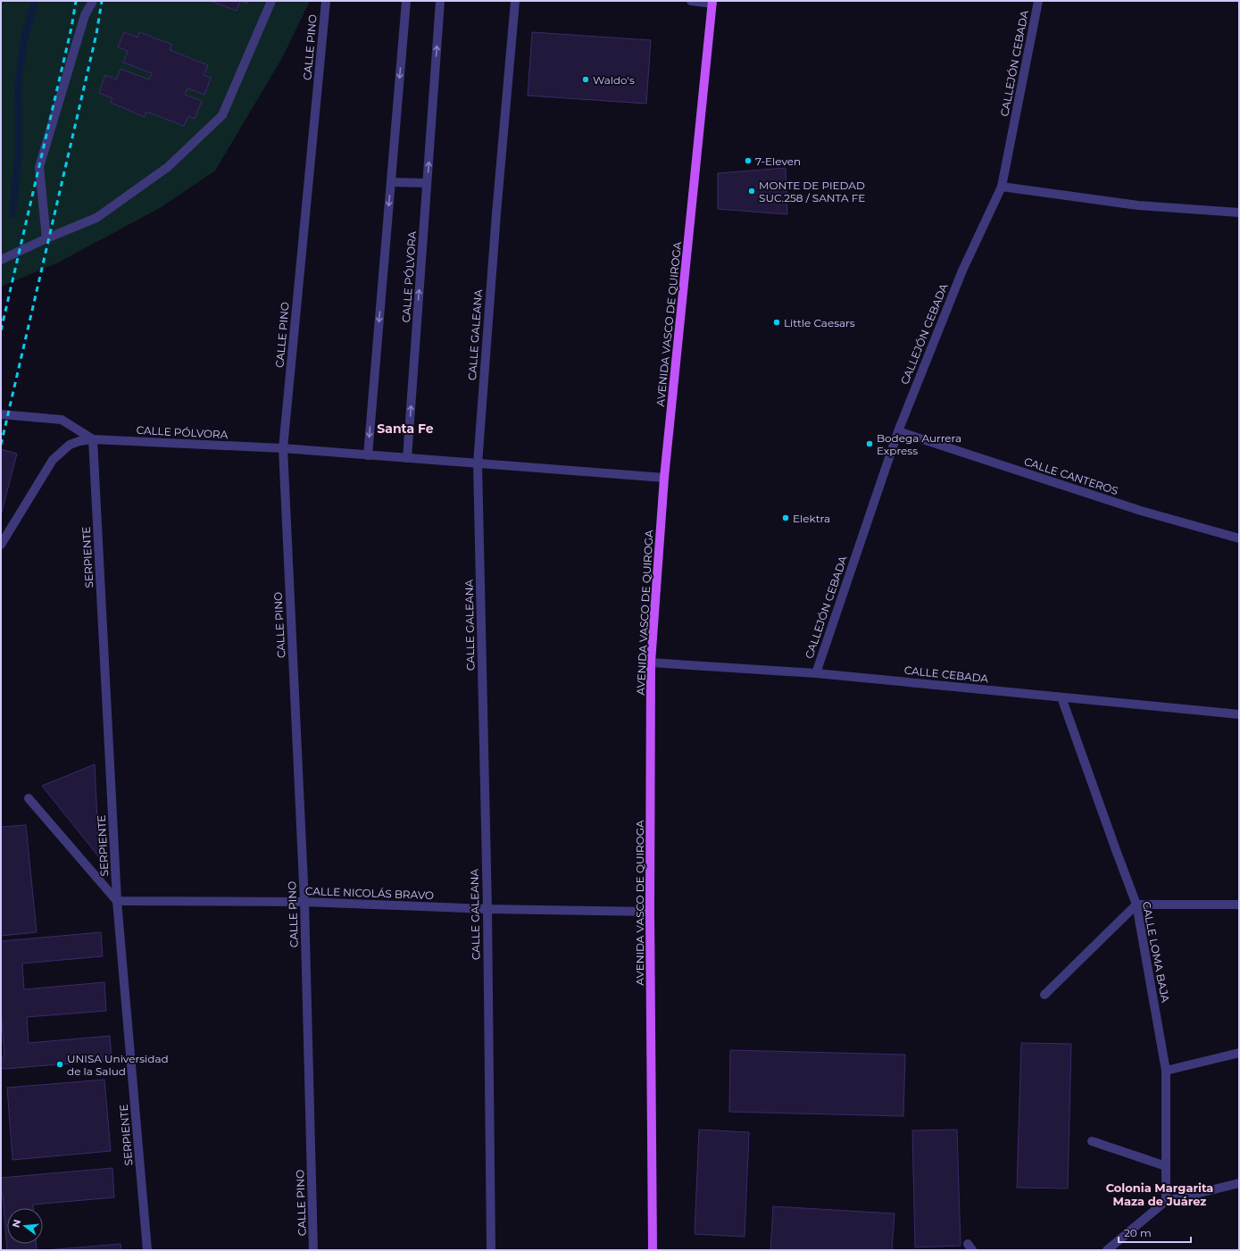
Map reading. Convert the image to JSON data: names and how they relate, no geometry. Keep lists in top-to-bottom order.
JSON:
{
  "streets": {
    "main road": ["AVENIDA VASCO DE QUIROGA"],
    "street": [
      "CALLE PINO",
      "CALLEJÓN CEBADA",
      "CALLE PÓLVORA",
      "CALLE GALEANA",
      "CALLE CANTEROS",
      "SERPIENTE",
      "CALLE CEBADA",
      "CALLE NICOLÁS BRAVO",
      "CALLE LOMA BAJA"
    ]
  },
  "crossings": [
    ["CALLE PINO", "CALLE PÓLVORA"],
    ["CALLE PINO", "CALLE NICOLÁS BRAVO"],
    ["CALLEJÓN CEBADA", "CALLE CANTEROS"],
    ["CALLEJÓN CEBADA", "CALLE CEBADA"],
    ["CALLE PÓLVORA", "AVENIDA VASCO DE QUIROGA"],
    ["CALLE PÓLVORA", "CALLE GALEANA"],
    ["CALLE PÓLVORA", "SERPIENTE"],
    ["AVENIDA VASCO DE QUIROGA", "CALLE CEBADA"],
    ["AVENIDA VASCO DE QUIROGA", "CALLE NICOLÁS BRAVO"],
    ["CALLE GALEANA", "CALLE NICOLÁS BRAVO"],
    ["SERPIENTE", "CALLE NICOLÁS BRAVO"],
    ["CALLE CEBADA", "CALLE LOMA BAJA"]
  ],
  "districts": ["Santa Fe", "Colonia Margarita Maza de Juárez"],
  "places": [
    "Waldo's",
    "7-Eleven",
    "MONTE DE PIEDAD SUC.258 / SANTA FE",
    "Little Caesars",
    "Bodega Aurrera Express",
    "Elektra",
    "UNISA Universidad de la Salud"
  ],
  "scale_bar": "20 m",
  "north": "left"
}
